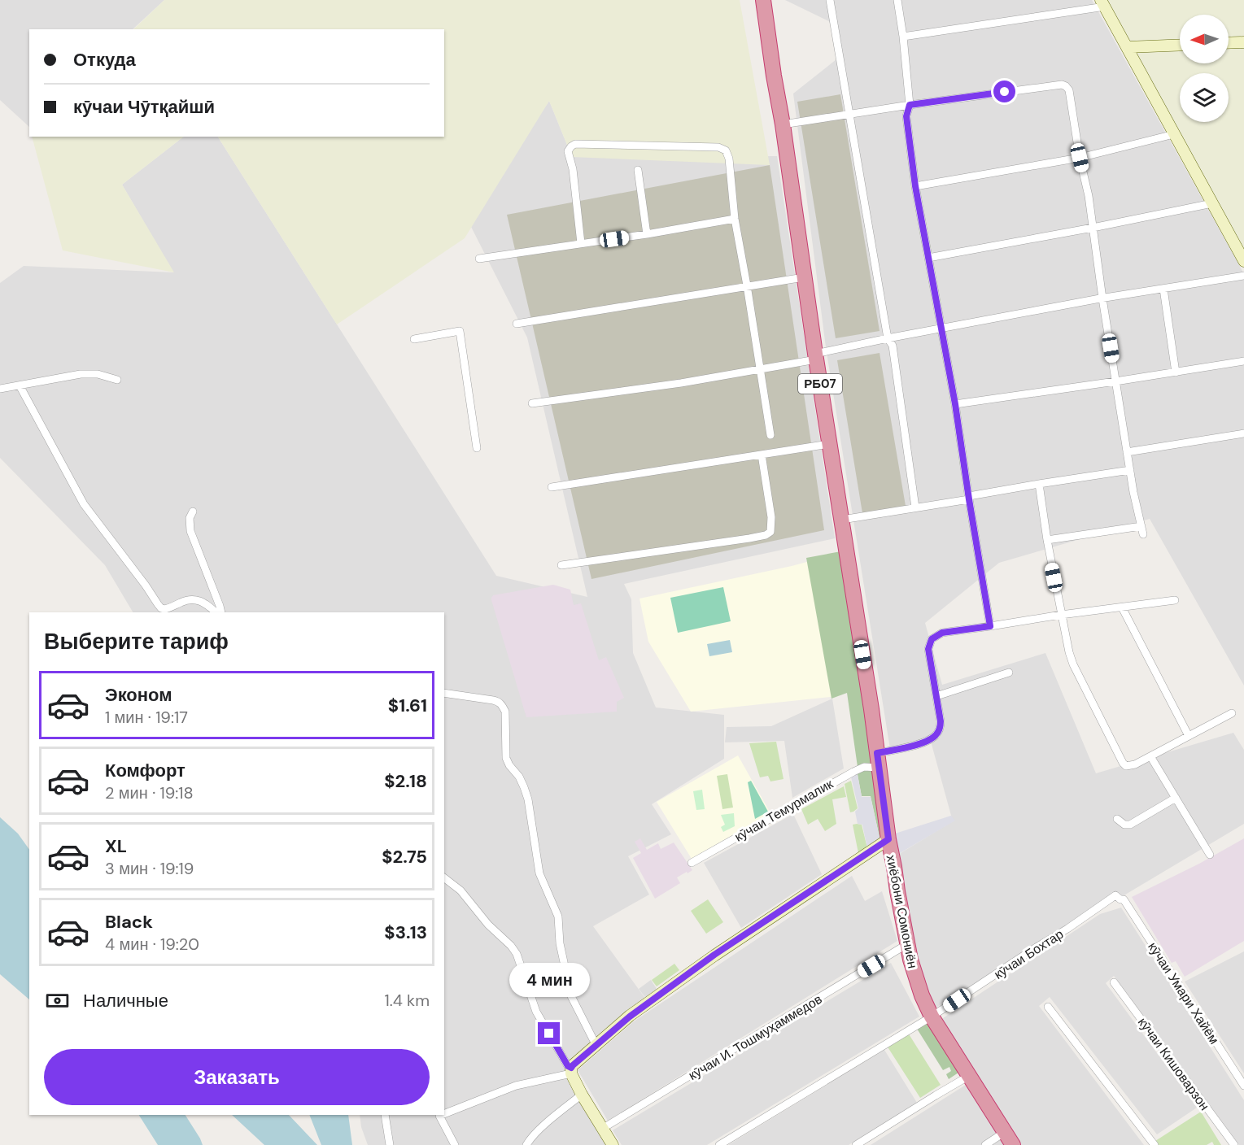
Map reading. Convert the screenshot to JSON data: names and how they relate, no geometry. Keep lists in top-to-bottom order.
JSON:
{
  "streets": {
    "highway": ["РБ07", "хиёбони Сомониён"],
    "street": [
      "кӯчаи Темурмалик",
      "кӯчаи Бохтар",
      "кӯчаи Умари Хайём",
      "кӯчаи И. Тошмуҳаммедов",
      "кӯчаи Кишоварзон"
    ]
  },
  "crossings": [
    ["РБ07", "кӯчаи Темурмалик"],
    ["РБ07", "хиёбони Сомониён"],
    ["хиёбони Сомониён", "кӯчаи Бохтар"],
    ["хиёбони Сомониён", "кӯчаи И. Тошмуҳаммедов"],
    ["кӯчаи Бохтар", "кӯчаи Умари Хайём"]
  ],
  "north": "left",
  "page": {
    "banner": ["Откуда", "кӯчаи Чӯтқайшӣ"],
    "heading": "Выберите тариф",
    "list": [
      {
        "name": "Эконом",
        "note": "1 мин · 19:17",
        "value": "$1.61"
      },
      {
        "name": "Комфорт",
        "note": "2 мин · 19:18",
        "value": "$2.18"
      },
      {
        "name": "XL",
        "note": "3 мин · 19:19",
        "value": "$2.75"
      },
      {
        "name": "Black",
        "note": "4 мин · 19:20",
        "value": "$3.13"
      }
    ],
    "bubble": "4 мин",
    "pay": ["Наличные", "1.4 km"],
    "buttons": "Заказать"
  }
}
